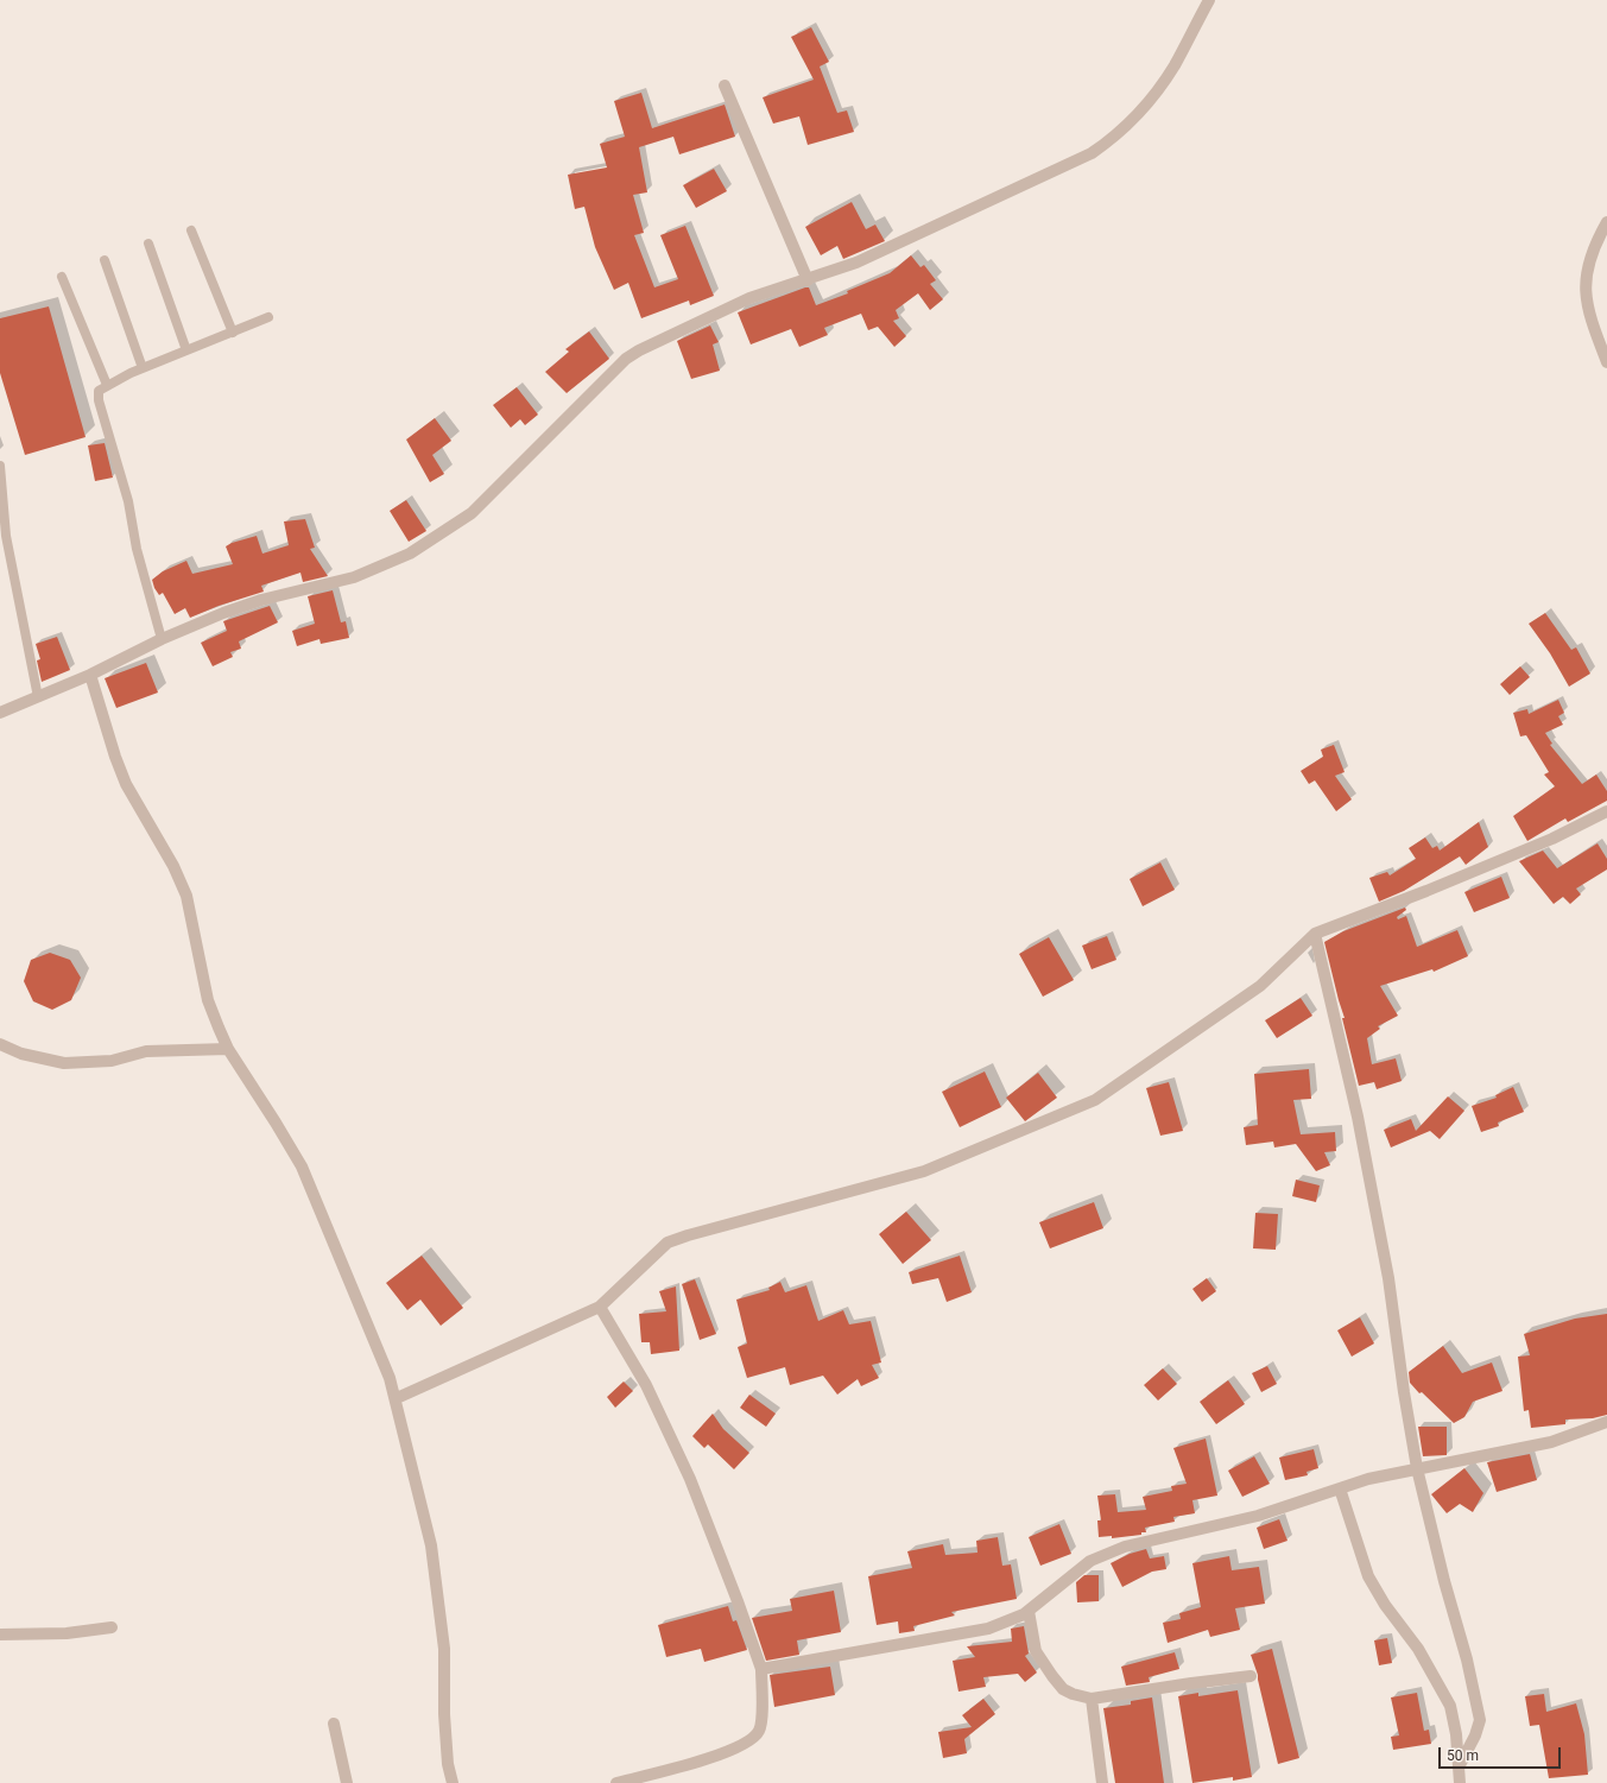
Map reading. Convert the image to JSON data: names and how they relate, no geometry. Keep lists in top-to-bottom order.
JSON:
{
  "scale_bar": "50 m"
}
